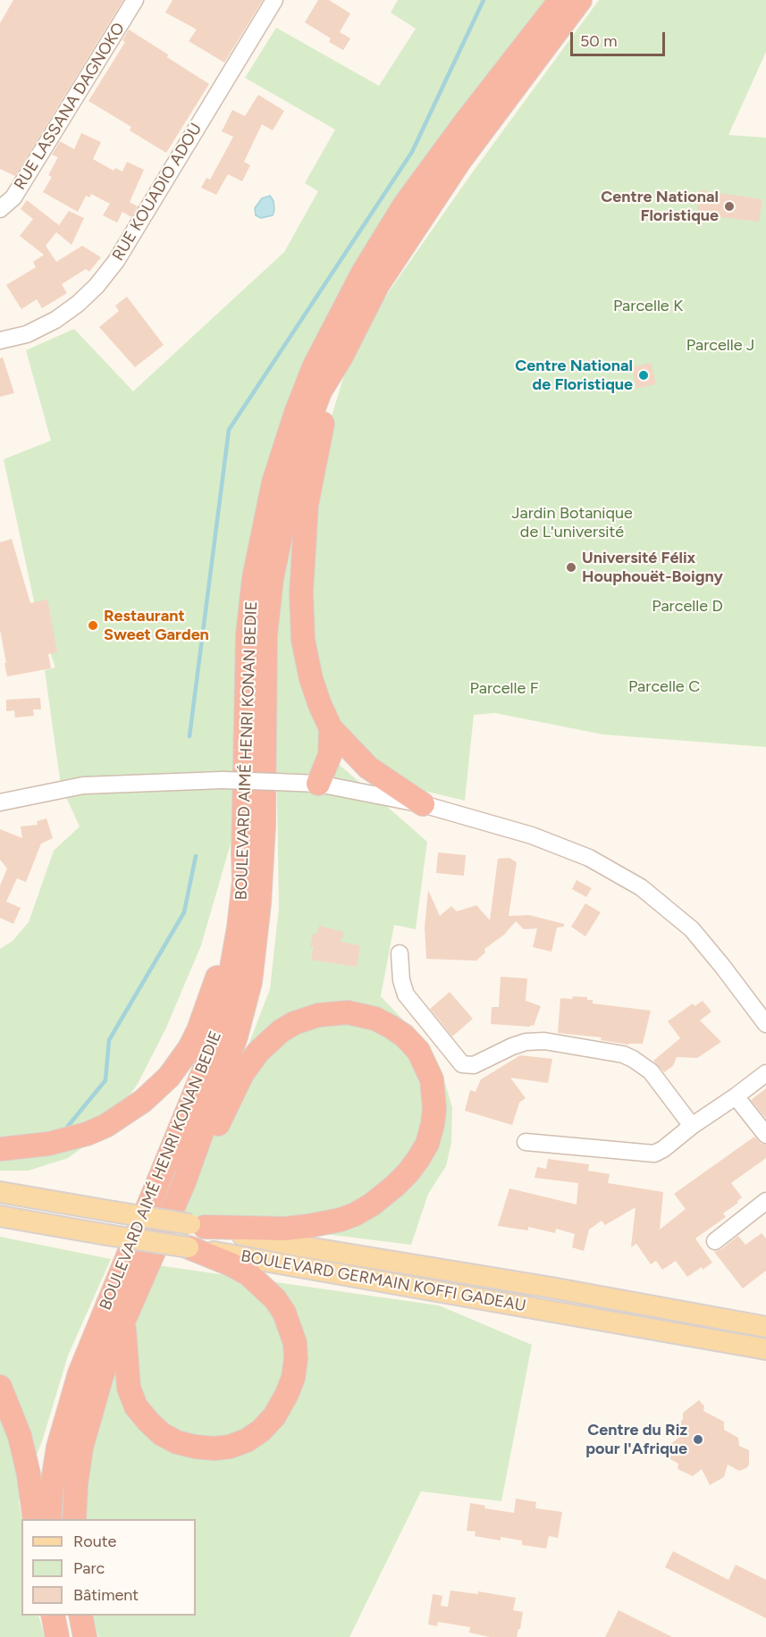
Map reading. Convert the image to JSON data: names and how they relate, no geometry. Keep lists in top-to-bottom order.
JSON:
{
  "streets": {
    "highway": ["BOULEVARD AIMÉ HENRI KONAN BEDIE"],
    "main road": ["BOULEVARD GERMAIN KOFFI GADEAU"],
    "street": ["RUE LASSANA DAGNOKO", "RUE KOUADIO ADOU"]
  },
  "parks": [
    "Parcelle K",
    "Parcelle J",
    "Jardin Botanique de L'université",
    "Parcelle D",
    "Parcelle C",
    "Parcelle F"
  ],
  "places": [
    "Centre National Floristique",
    "Centre National de Floristique",
    "Université Félix Houphouët-Boigny",
    "Restaurant Sweet Garden",
    "Centre du Riz pour l'Afrique"
  ],
  "legend": ["Route", "Parc", "Bâtiment"],
  "scale_bar": "50 m"
}
